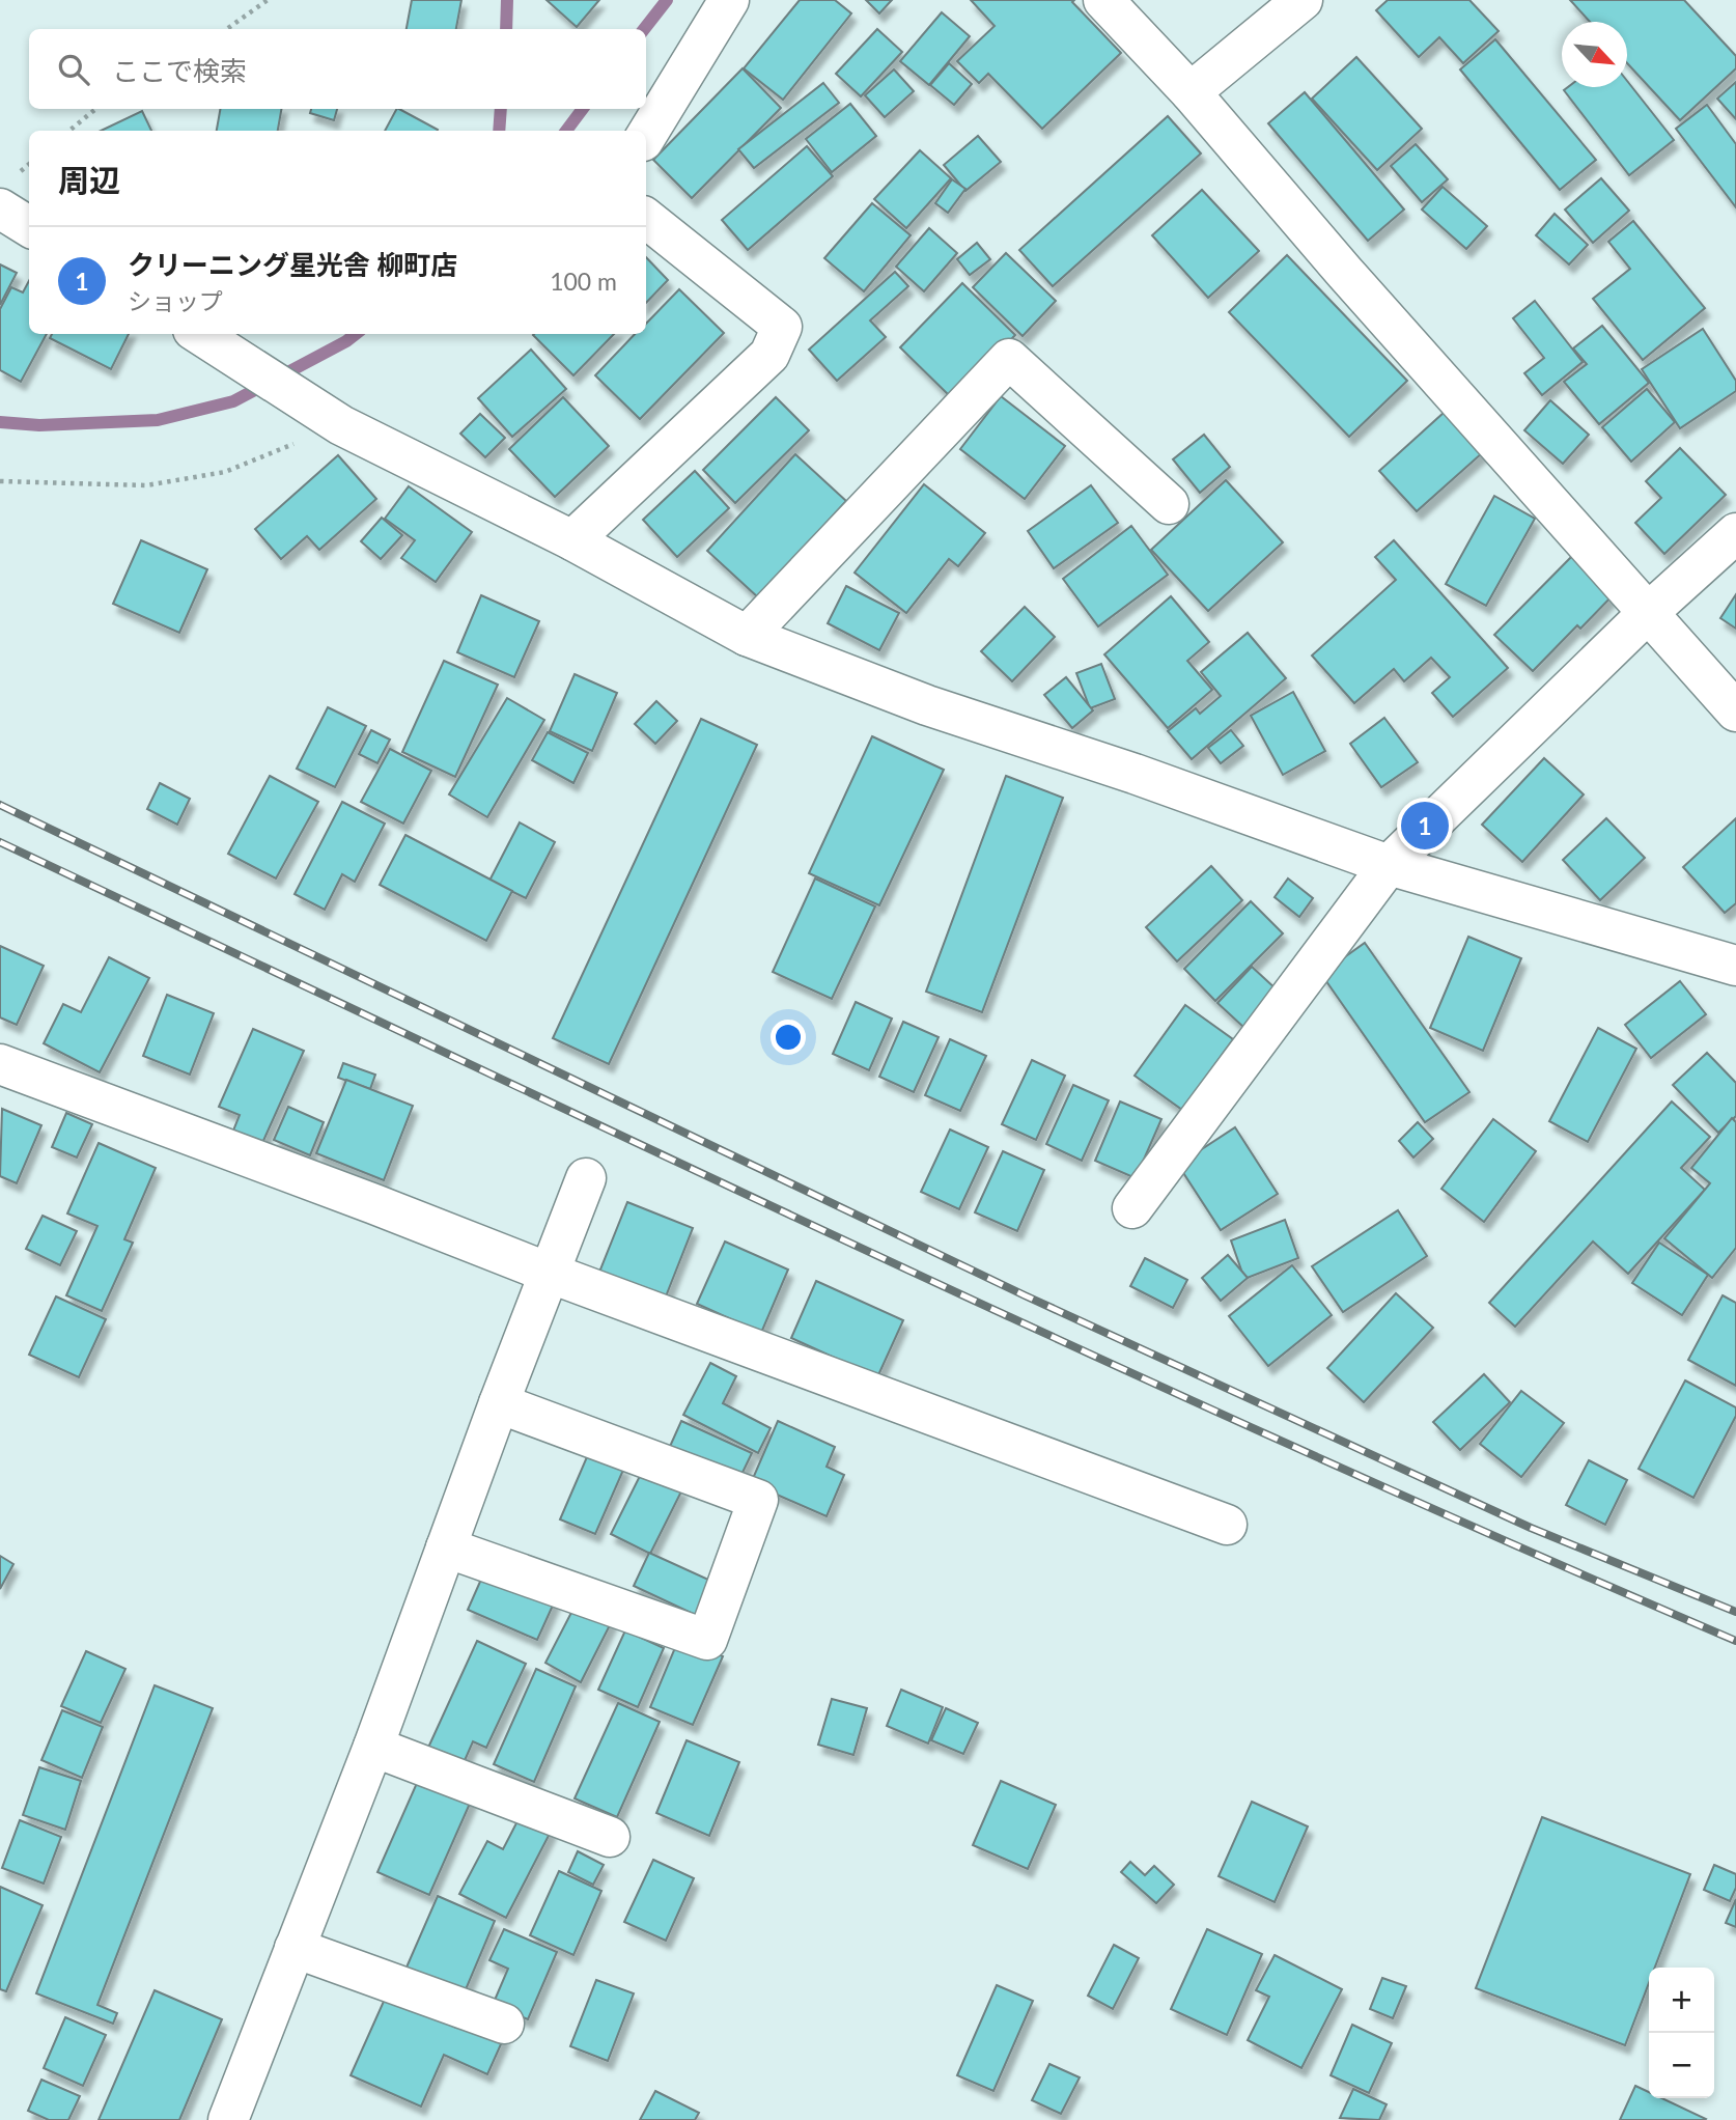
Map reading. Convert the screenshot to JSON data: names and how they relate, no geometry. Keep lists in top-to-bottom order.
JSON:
{
  "north": "bottom right",
  "page": {
    "search": "ここで検索",
    "heading": "周辺",
    "list": [
      {
        "mark": "1",
        "name": "クリーニング星光舎 柳町店",
        "note": "ショップ",
        "value": "100 m"
      }
    ],
    "pins": "1",
    "map_buttons": ["+", "−"]
  }
}
